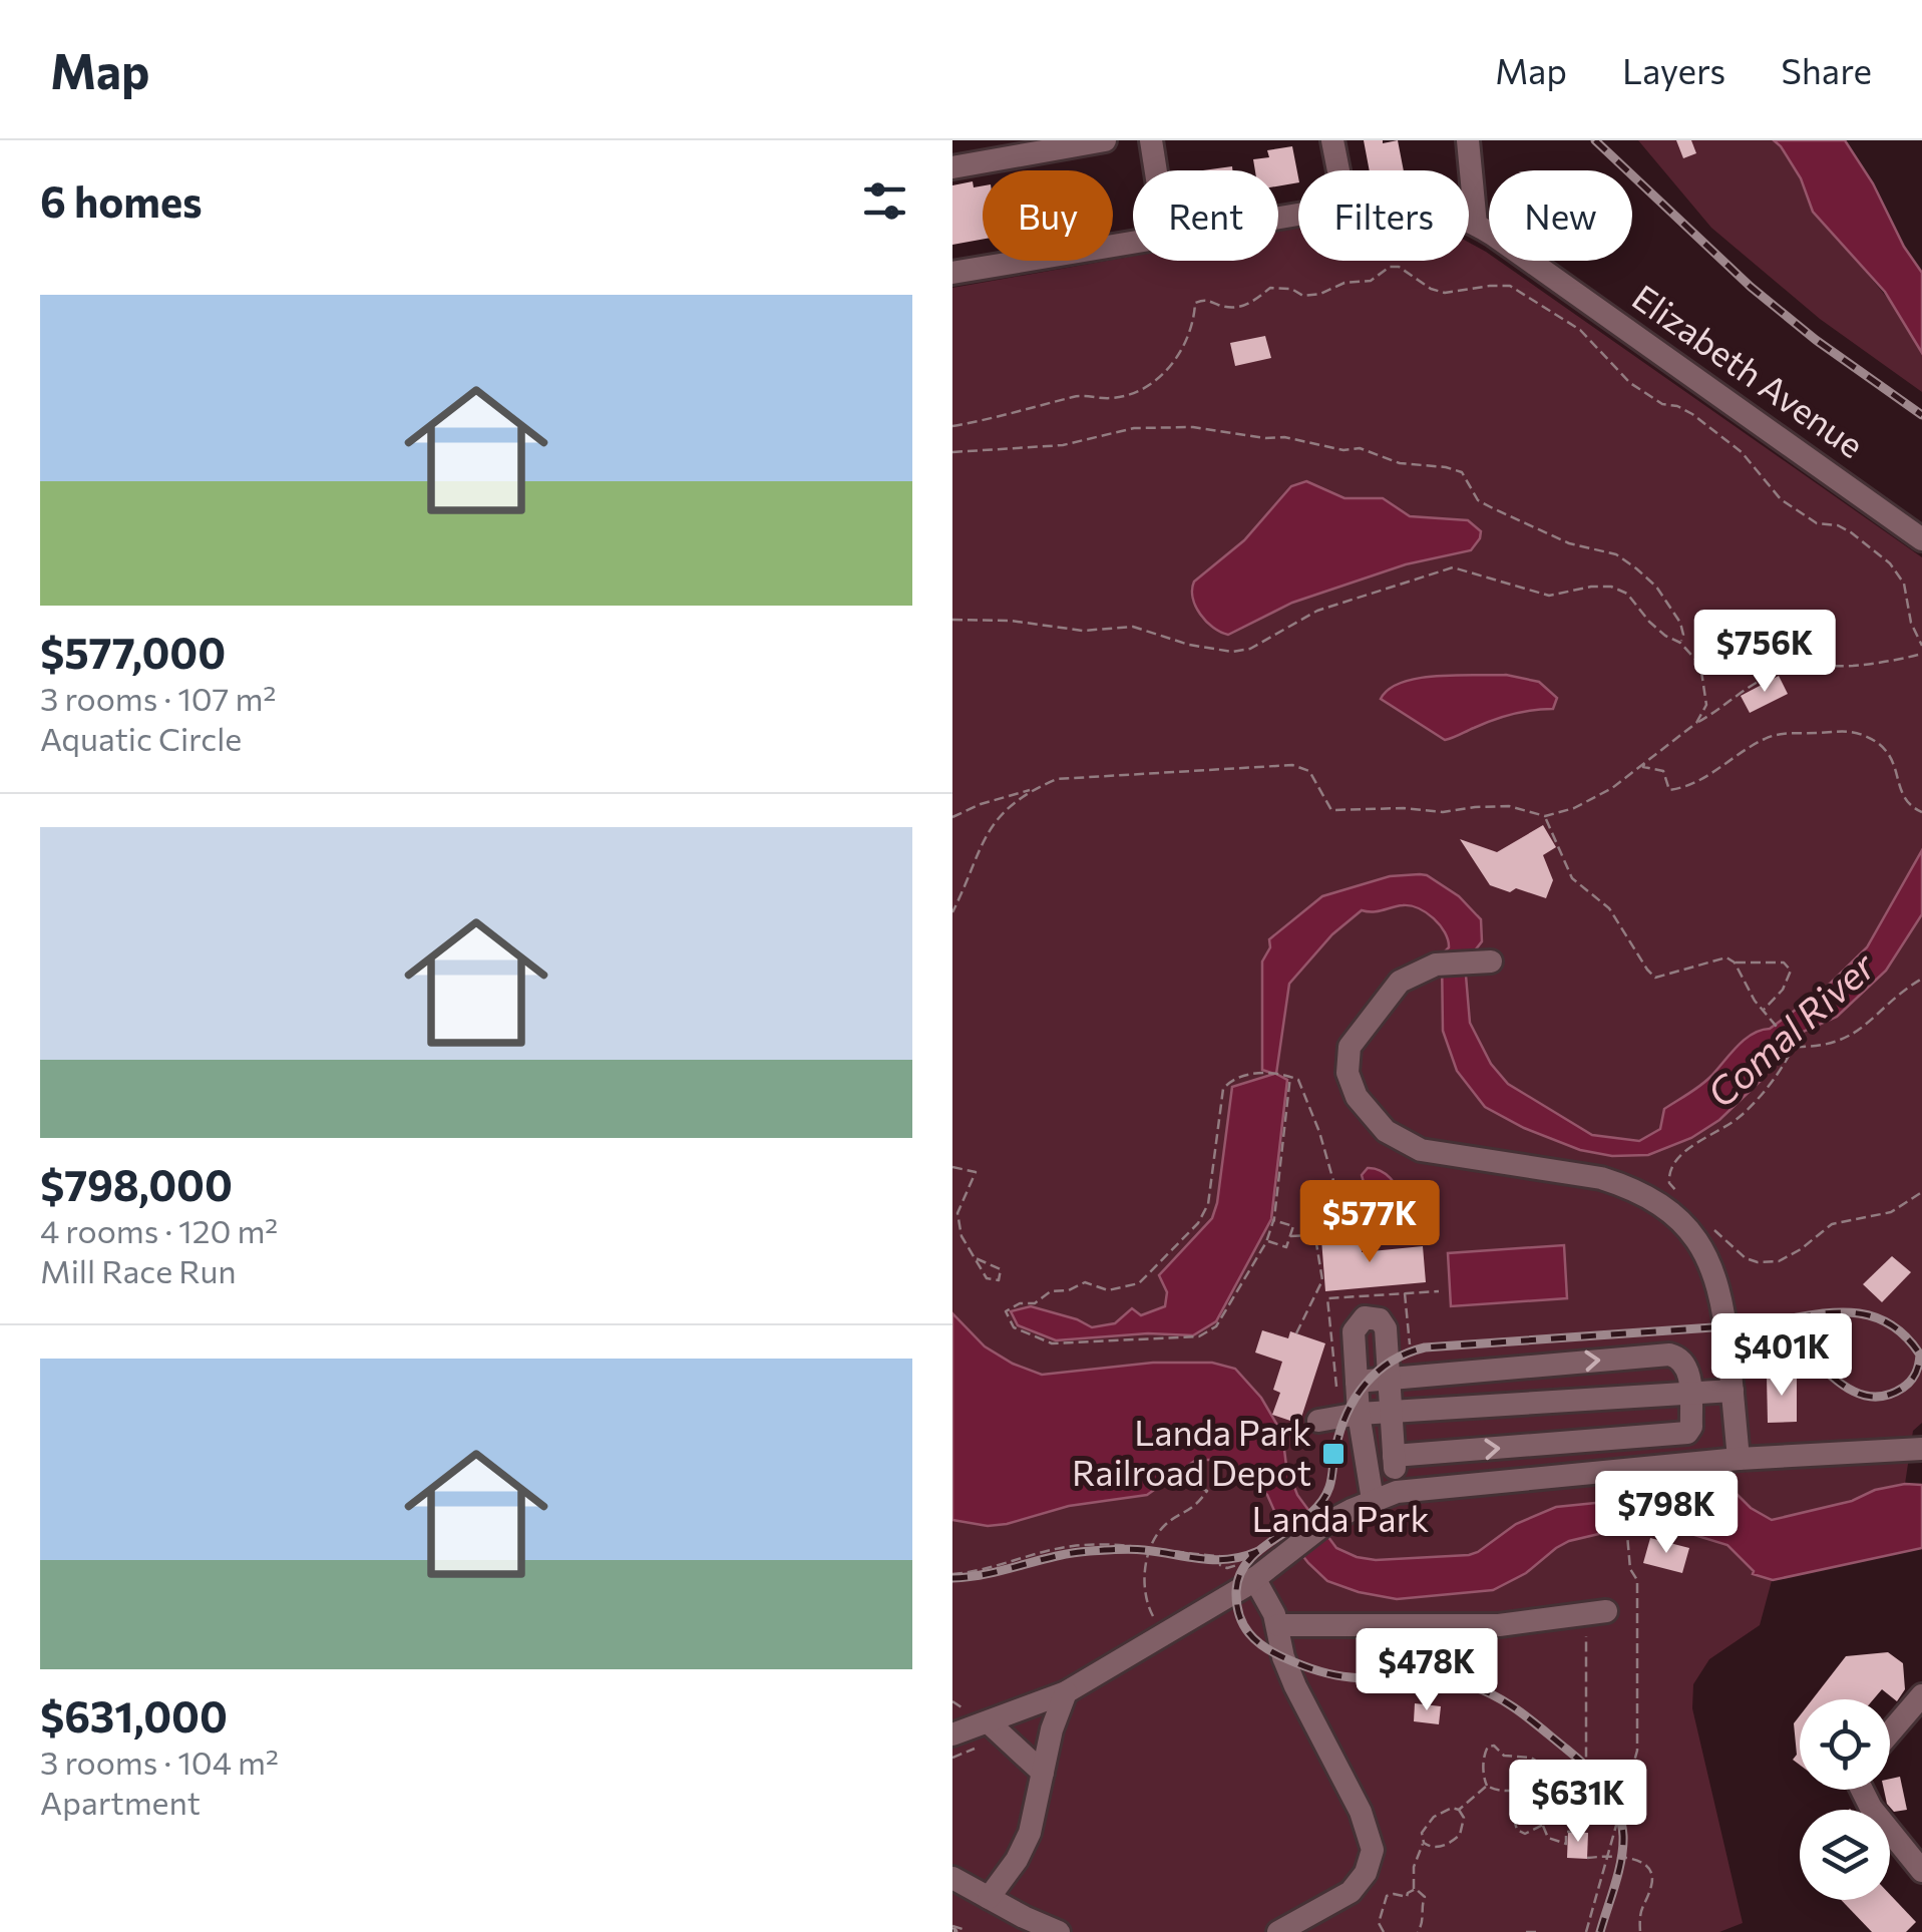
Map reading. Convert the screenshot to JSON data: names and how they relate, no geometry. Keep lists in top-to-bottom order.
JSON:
{
  "streets": {
    "street": ["Elizabeth Avenue"]
  },
  "water": ["Comal River"],
  "parks": ["Landa Park"],
  "places": {
    "transit": ["Landa Park Railroad Depot"]
  },
  "page": {
    "header": "Map",
    "nav": ["Map", "Layers", "Share"],
    "heading": "6 homes",
    "chip": [
      "Buy",
      "Rent",
      "Filters",
      "New"
    ],
    "list": [
      {
        "name": "$577,000",
        "note": "3 rooms · 107 m² · Aquatic Circle"
      },
      {
        "name": "$798,000",
        "note": "4 rooms · 120 m² · Mill Race Run"
      },
      {
        "name": "$631,000",
        "note": "3 rooms · 104 m² · Apartment"
      }
    ],
    "price": [
      "$756K",
      "$577K",
      "$401K",
      "$798K",
      "$478K",
      "$631K"
    ]
  }
}
